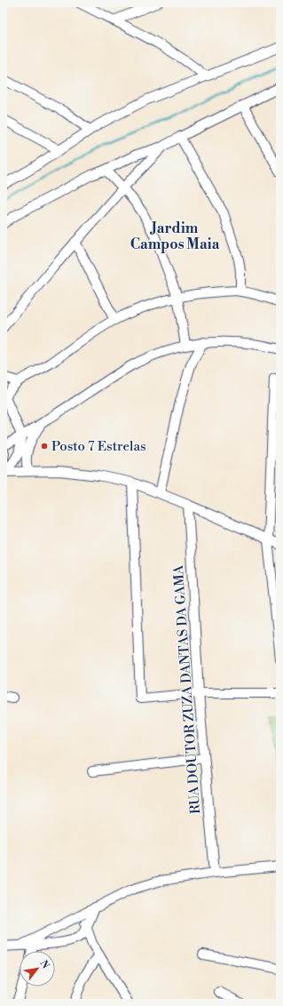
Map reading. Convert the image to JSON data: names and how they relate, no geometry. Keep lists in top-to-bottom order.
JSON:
{
  "streets": {
    "street": ["RUA DOUTOR ZUZA DANTAS DA GAMA"]
  },
  "districts": ["Jardim Campos Maia"],
  "places": ["Posto 7 Estrelas"],
  "north": "top right"
}
